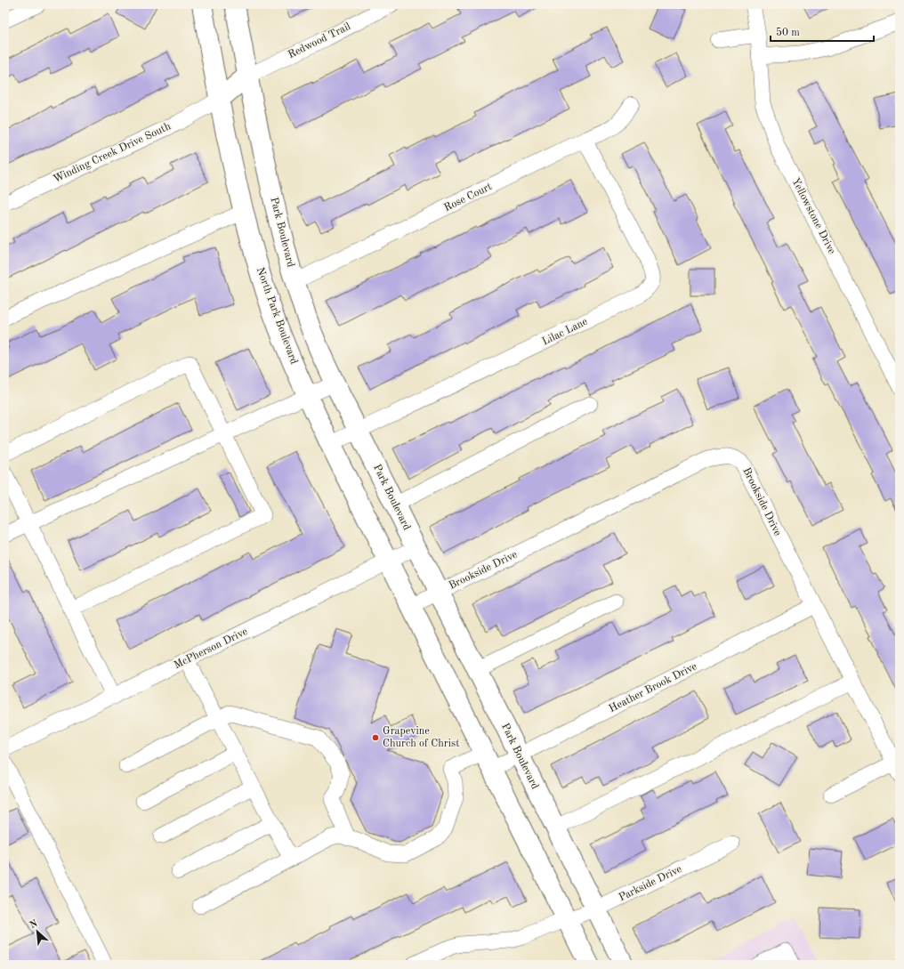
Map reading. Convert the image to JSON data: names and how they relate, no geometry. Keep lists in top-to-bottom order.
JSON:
{
  "streets": {
    "main road": ["Park Boulevard", "North Park Boulevard"],
    "street": [
      "Redwood Trail",
      "Winding Creek Drive South",
      "Rose Court",
      "Yellowstone Drive",
      "Lilac Lane",
      "Brookside Drive",
      "McPherson Drive",
      "Heather Brook Drive",
      "Parkside Drive"
    ]
  },
  "crossings": [
    ["Redwood Trail", "Park Boulevard"],
    ["Winding Creek Drive South", "North Park Boulevard"],
    ["Rose Court", "Park Boulevard"],
    ["Rose Court", "Lilac Lane"],
    ["Park Boulevard", "Lilac Lane"],
    ["Park Boulevard", "Brookside Drive"],
    ["Park Boulevard", "McPherson Drive"],
    ["Park Boulevard", "Heather Brook Drive"],
    ["Park Boulevard", "Parkside Drive"],
    ["North Park Boulevard", "Lilac Lane"],
    ["North Park Boulevard", "Brookside Drive"],
    ["North Park Boulevard", "McPherson Drive"],
    ["Brookside Drive", "Heather Brook Drive"]
  ],
  "places": ["Grapevine Church of Christ"],
  "scale_bar": "50 m",
  "north": "top left"
}
